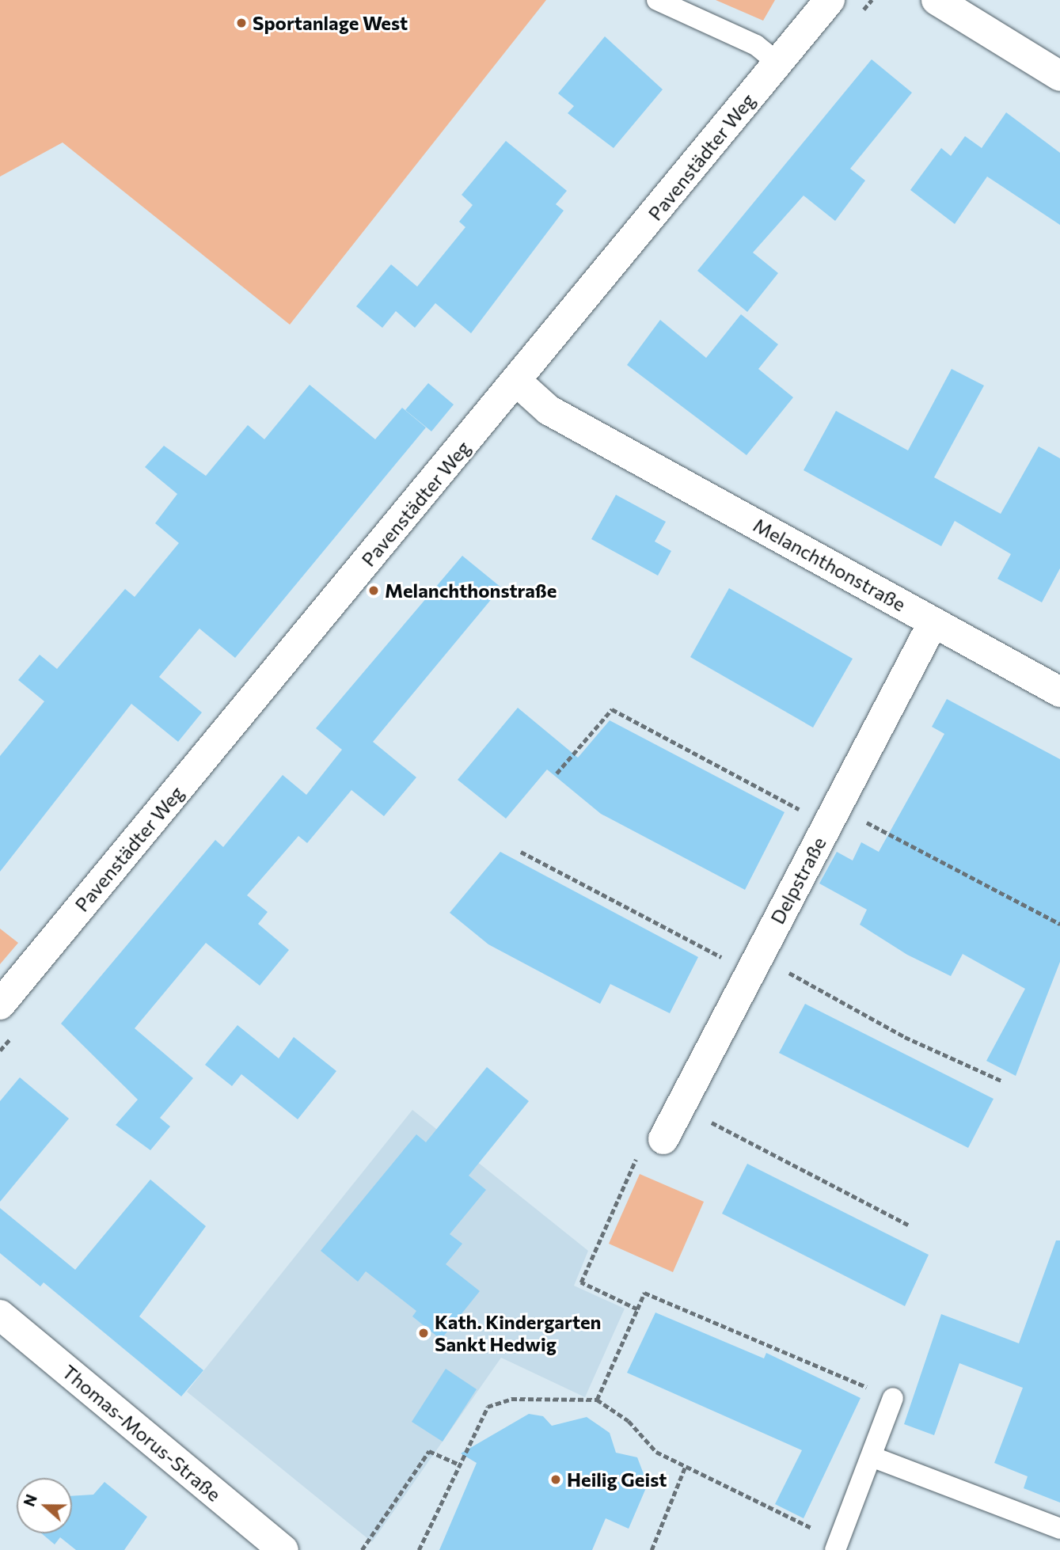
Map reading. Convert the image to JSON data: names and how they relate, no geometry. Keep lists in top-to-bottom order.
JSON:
{
  "streets": {
    "street": [
      "Pavenstädter Weg",
      "Melanchthonstraße",
      "Delpstraße",
      "Thomas-Morus-Straße"
    ]
  },
  "crossings": [
    ["Pavenstädter Weg", "Melanchthonstraße"],
    ["Melanchthonstraße", "Delpstraße"]
  ],
  "places": [
    "Sportanlage West",
    "Melanchthonstraße",
    "Kath. Kindergarten Sankt Hedwig",
    "Heilig Geist"
  ],
  "north": "left"
}
